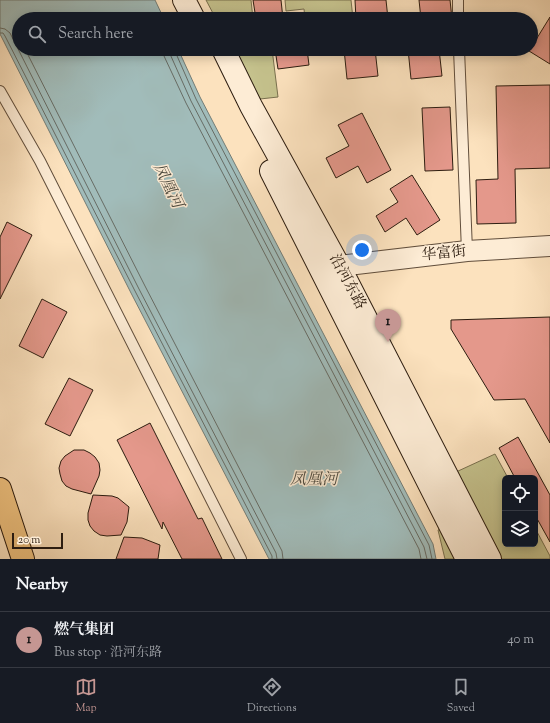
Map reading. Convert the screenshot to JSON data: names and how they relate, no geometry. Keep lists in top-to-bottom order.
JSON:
{
  "streets": {
    "street": ["华富街", "沿河东路"]
  },
  "crossings": [
    ["华富街", "沿河东路"]
  ],
  "water": ["凤凰河"],
  "scale_bar": "20 m",
  "page": {
    "search": "Search here",
    "pins": "1",
    "scale": "20 m",
    "heading": "Nearby",
    "list": [
      {
        "mark": "1",
        "name": "燃气集团",
        "note": "Bus stop · 沿河东路",
        "value": "40 m"
      }
    ],
    "nav": ["Map", "Directions", "Saved"]
  }
}
